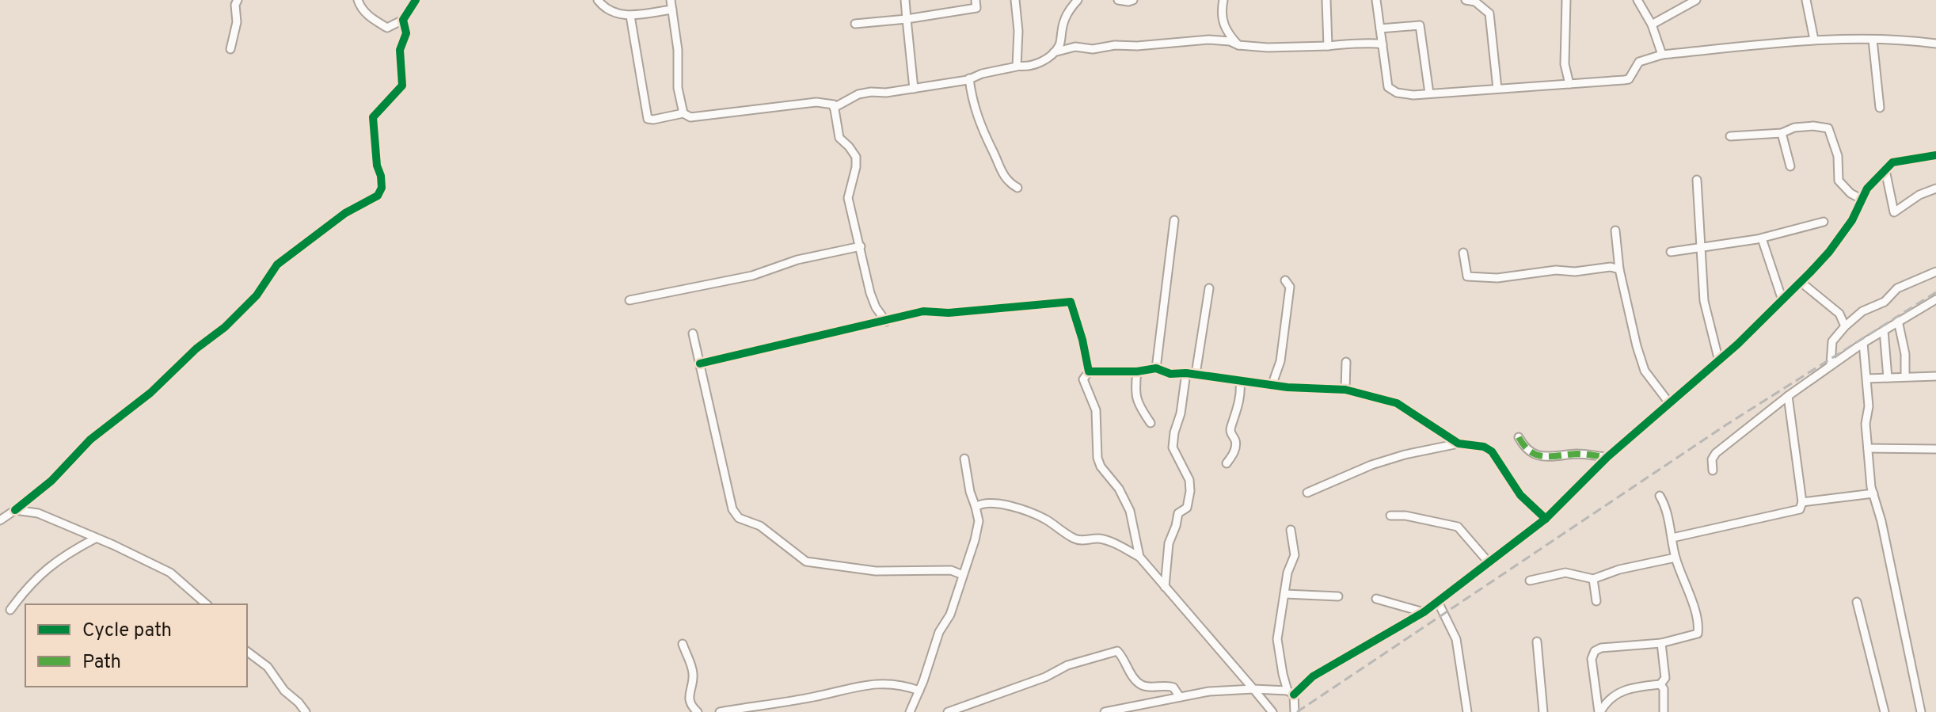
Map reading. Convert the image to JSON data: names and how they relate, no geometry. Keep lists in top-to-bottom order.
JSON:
{
  "legend": ["Cycle path", "Path"]
}
